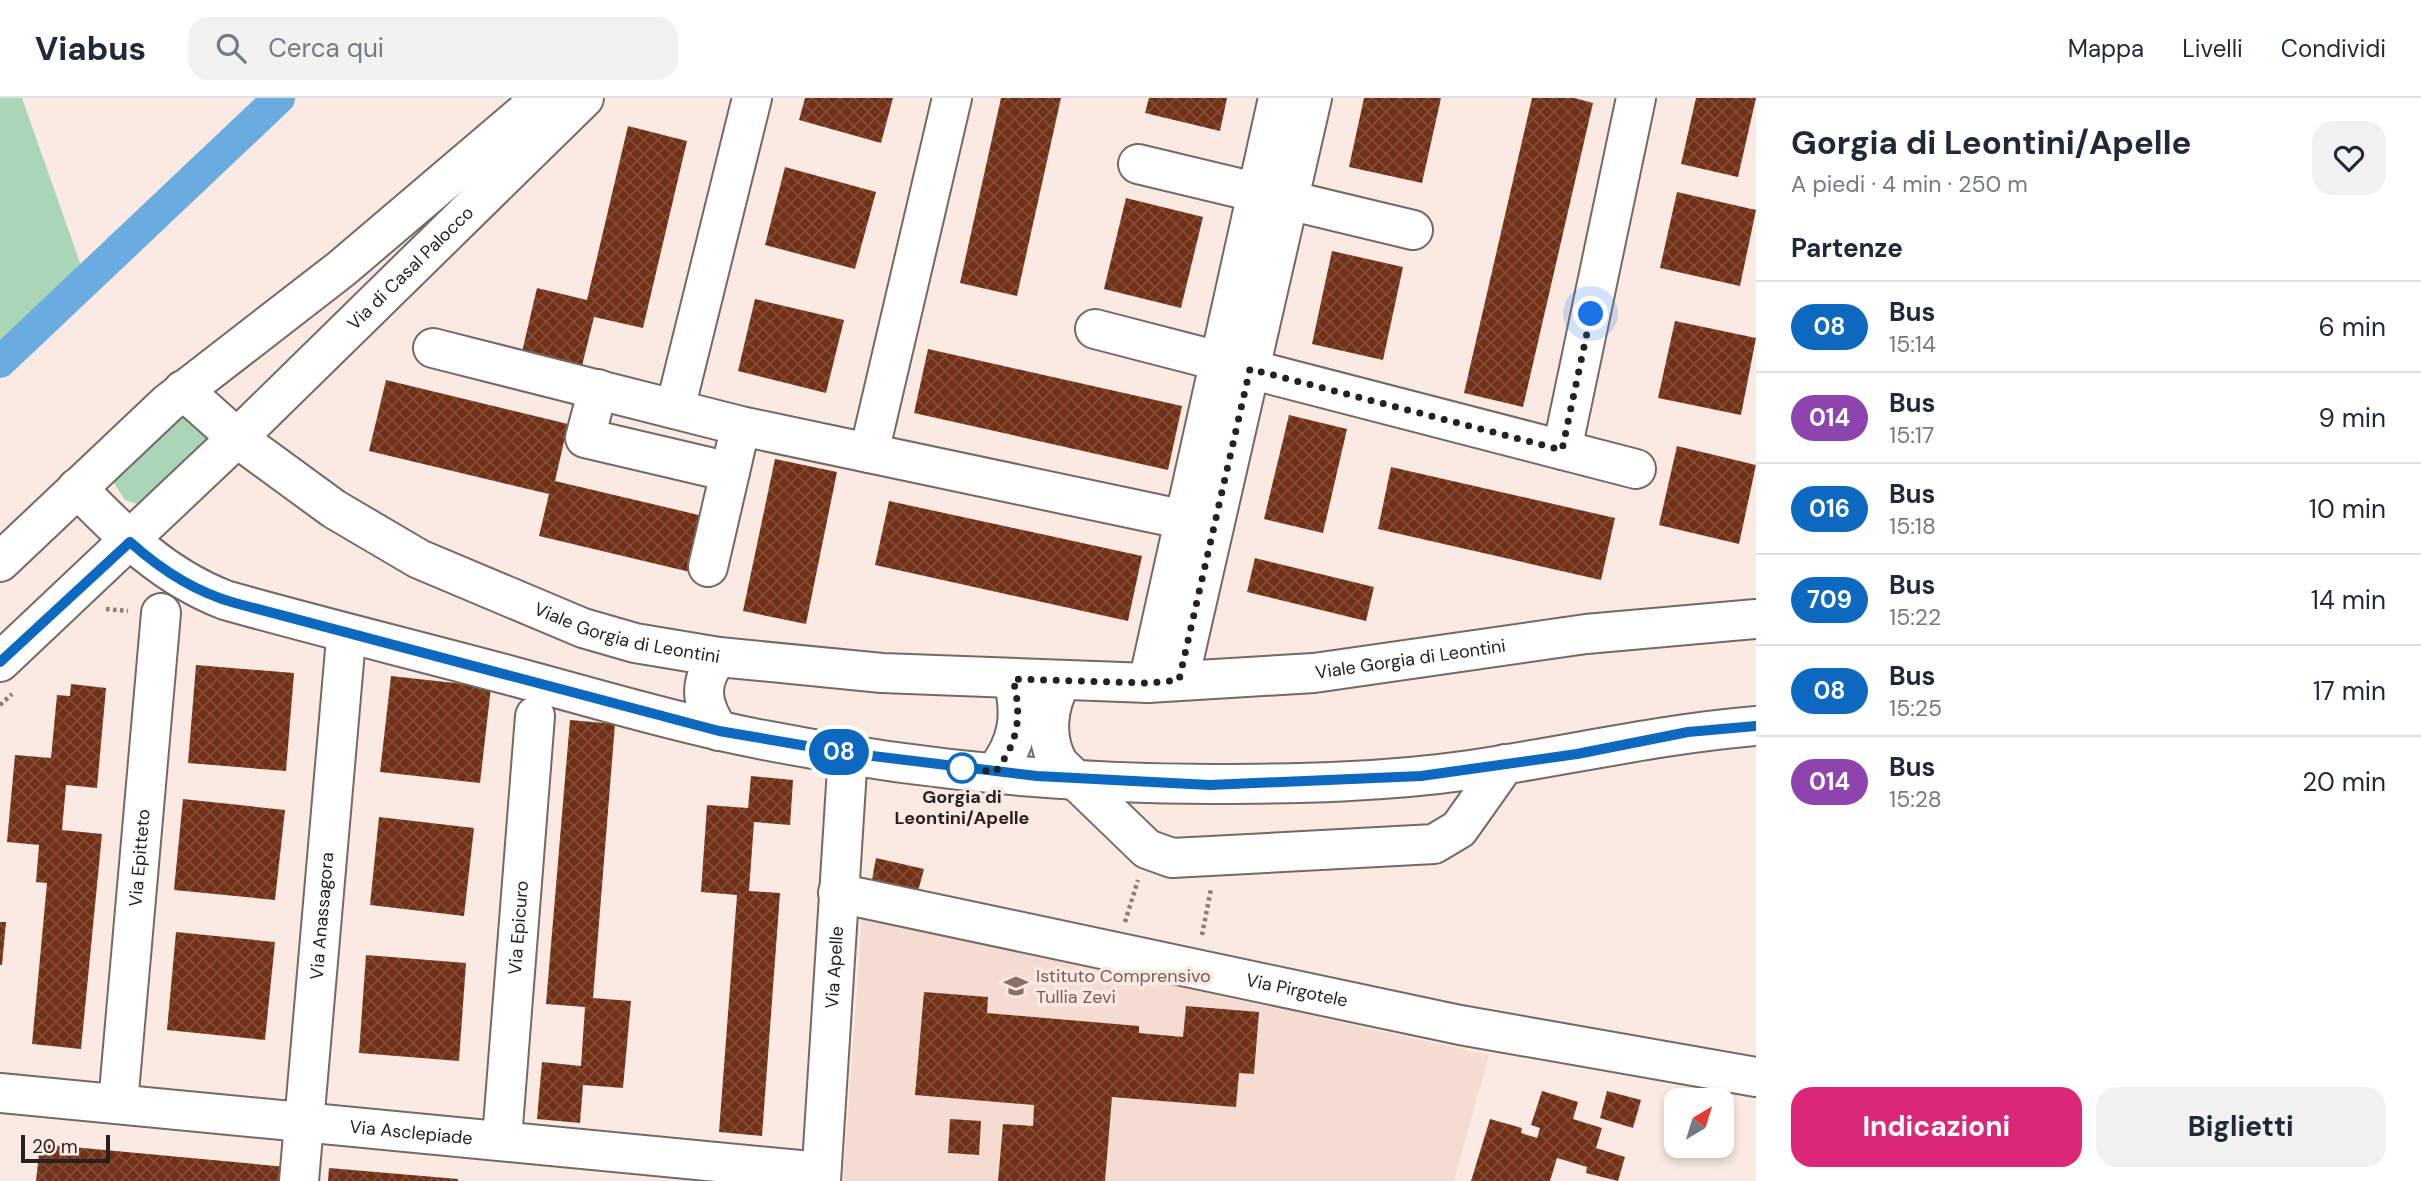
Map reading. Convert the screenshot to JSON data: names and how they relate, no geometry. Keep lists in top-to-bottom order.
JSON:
{
  "streets": {
    "street": [
      "Via di Casal Palocco",
      "Viale Gorgia di Leontini",
      "Via Epitteto",
      "Via Anassagora",
      "Via Epicuro",
      "Via Apelle",
      "Via Pirgotele",
      "Via Asclepiade"
    ]
  },
  "crossings": [
    ["Via di Casal Palocco", "Viale Gorgia di Leontini"],
    ["Via Epitteto", "Via Asclepiade"],
    ["Via Anassagora", "Via Asclepiade"],
    ["Via Epicuro", "Via Asclepiade"],
    ["Via Apelle", "Via Pirgotele"],
    ["Via Apelle", "Via Asclepiade"]
  ],
  "places": {
    "other": ["Gorgia di Leontini/Apelle"],
    "school or university": ["Istituto Comprensivo Tullia Zevi"]
  },
  "lines": ["bus line 08"],
  "scale_bar": "20 m",
  "north": "top right",
  "page": {
    "header": "Viabus",
    "search": "Cerca qui",
    "nav": ["Mappa", "Livelli", "Condividi"],
    "on_map": "08",
    "heading": [
      ["Gorgia di Leontini/Apelle", "A piedi · 4 min · 250 m"],
      "Partenze"
    ],
    "list": [
      {
        "mark": "08",
        "name": "Bus",
        "note": "15:14",
        "value": "6 min"
      },
      {
        "mark": "014",
        "name": "Bus",
        "note": "15:17",
        "value": "9 min"
      },
      {
        "mark": "016",
        "name": "Bus",
        "note": "15:18",
        "value": "10 min"
      },
      {
        "mark": "709",
        "name": "Bus",
        "note": "15:22",
        "value": "14 min"
      },
      {
        "mark": "08",
        "name": "Bus",
        "note": "15:25",
        "value": "17 min"
      },
      {
        "mark": "014",
        "name": "Bus",
        "note": "15:28",
        "value": "20 min"
      }
    ],
    "buttons": ["Indicazioni", "Biglietti"],
    "scale": "20 m"
  }
}
